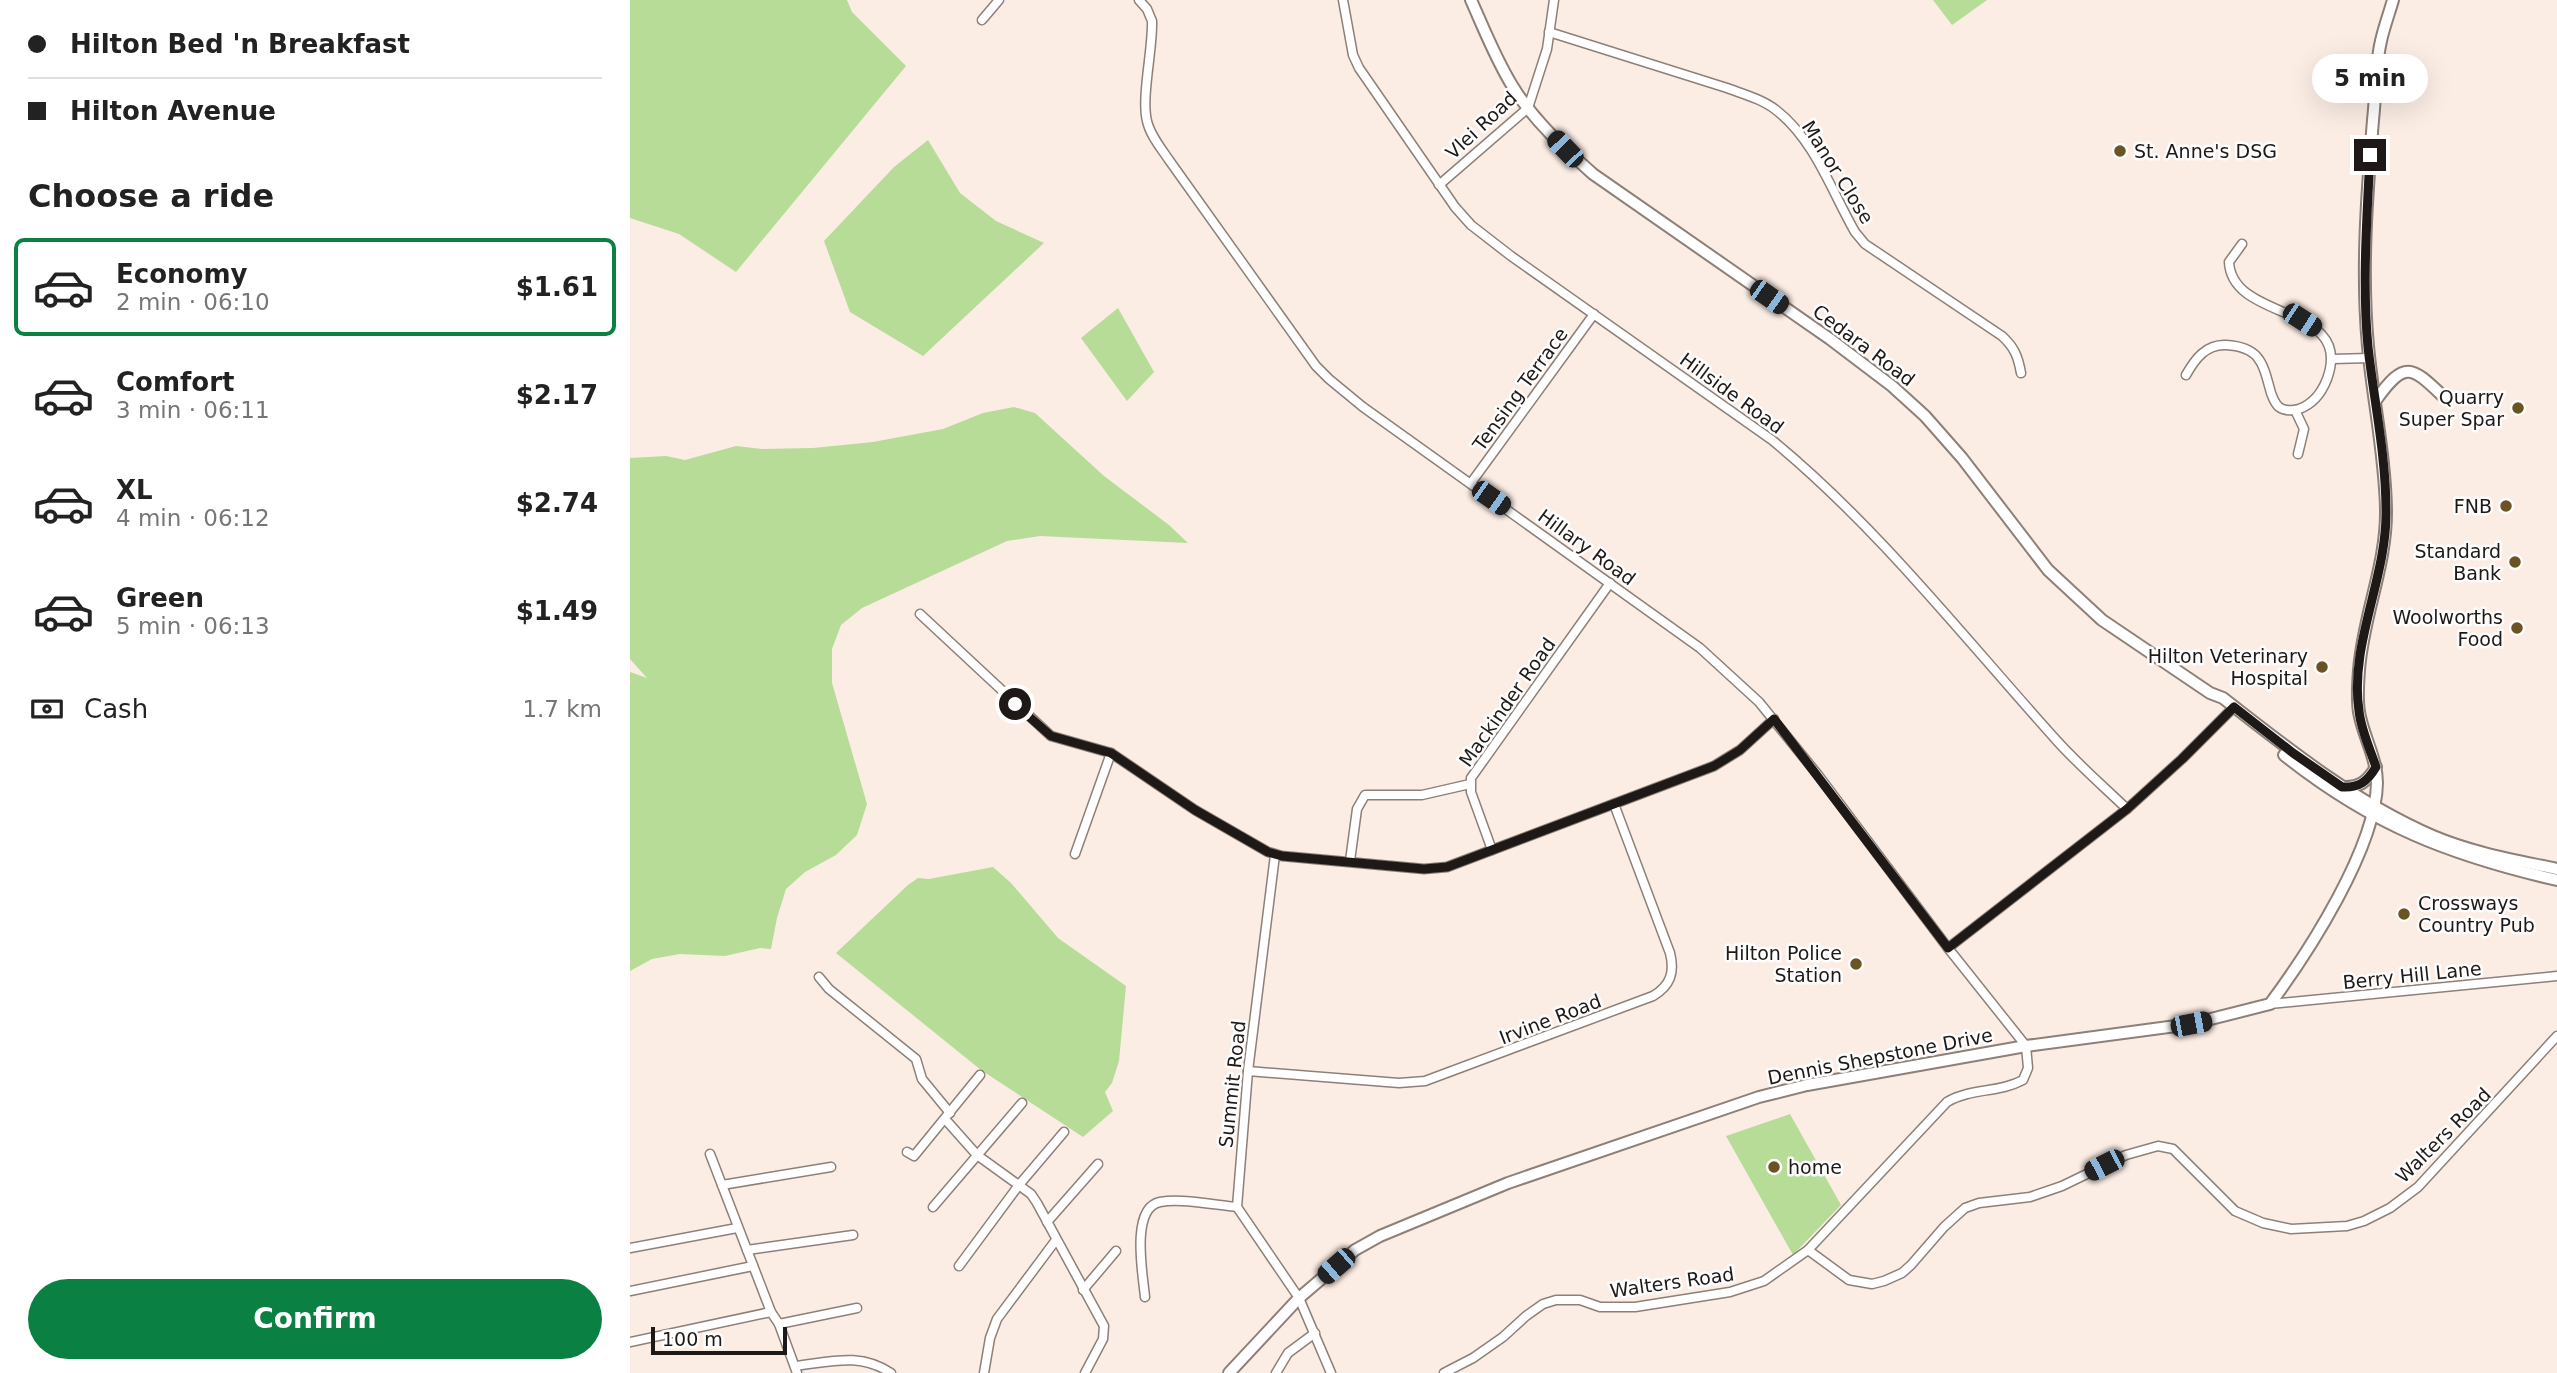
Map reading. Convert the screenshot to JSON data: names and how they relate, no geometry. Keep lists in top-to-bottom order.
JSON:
{
  "streets": {
    "street": [
      "Vlei Road",
      "Manor Close",
      "Cedara Road",
      "Tensing Terrace",
      "Hillside Road",
      "Hillary Road",
      "Mackinder Road",
      "Berry Hill Lane",
      "Irvine Road",
      "Dennis Shepstone Drive",
      "Summit Road",
      "Walters Road"
    ]
  },
  "crossings": [
    ["Vlei Road", "Manor Close"],
    ["Vlei Road", "Cedara Road"],
    ["Vlei Road", "Hillside Road"],
    ["Tensing Terrace", "Hillside Road"],
    ["Tensing Terrace", "Hillary Road"],
    ["Hillary Road", "Mackinder Road"],
    ["Hillary Road", "Dennis Shepstone Drive"],
    ["Berry Hill Lane", "Dennis Shepstone Drive"],
    ["Irvine Road", "Summit Road"]
  ],
  "places": [
    "St. Anne's DSG",
    "Quarry Super Spar",
    "FNB",
    "Standard Bank",
    "Woolworths Food",
    "Hilton Veterinary Hospital",
    "Crossways Country Pub",
    "Hilton Police Station",
    "home"
  ],
  "scale_bar": "100 m",
  "page": {
    "banner": ["Hilton Bed 'n Breakfast", "Hilton Avenue"],
    "bubble": "5 min",
    "heading": "Choose a ride",
    "list": [
      {
        "name": "Economy",
        "note": "2 min · 06:10",
        "value": "$1.61"
      },
      {
        "name": "Comfort",
        "note": "3 min · 06:11",
        "value": "$2.17"
      },
      {
        "name": "XL",
        "note": "4 min · 06:12",
        "value": "$2.74"
      },
      {
        "name": "Green",
        "note": "5 min · 06:13",
        "value": "$1.49"
      }
    ],
    "pay": ["Cash", "1.7 km"],
    "buttons": "Confirm",
    "scale": "100 m"
  }
}
